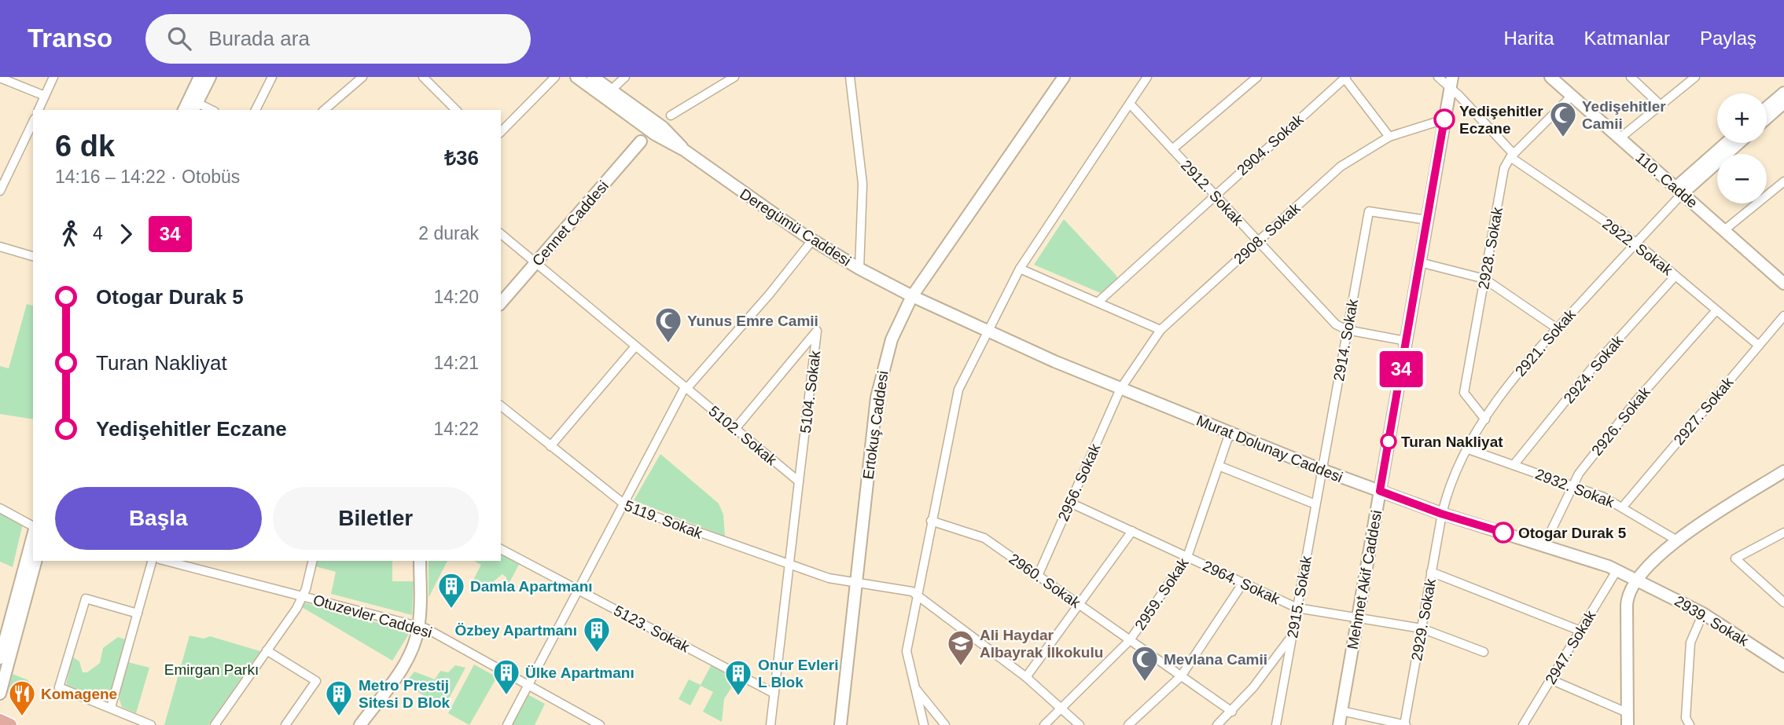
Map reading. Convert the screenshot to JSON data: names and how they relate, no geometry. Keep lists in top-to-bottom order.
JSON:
{
  "streets": {
    "street": [
      "2904. Sokak",
      "110. Cadde",
      "2912. Sokak",
      "Cennet Caddesi",
      "Deregümü Caddesi",
      "2908. Sokak",
      "2922. Sokak",
      "2928. Sokak",
      "2914. Sokak",
      "2921. Sokak",
      "2924. Sokak",
      "5104. Sokak",
      "2927. Sokak",
      "2926. Sokak",
      "Ertokuş Caddesi",
      "5102. Sokak",
      "Murat Dolunay Caddesi",
      "2956. Sokak",
      "2932. Sokak",
      "5119. Sokak",
      "Mehmet Akif Caddesi",
      "2960. Sokak",
      "2964. Sokak",
      "2959. Sokak",
      "2915. Sokak",
      "Otuzevler Caddesi",
      "2929. Sokak",
      "2939. Sokak",
      "5123. Sokak",
      "2947. Sokak"
    ]
  },
  "crossings": [
    ["2904. Sokak", "2912. Sokak"],
    ["110. Cadde", "2928. Sokak"],
    ["110. Cadde", "2921. Sokak"],
    ["2912. Sokak", "2908. Sokak"],
    ["2912. Sokak", "2914. Sokak"],
    ["2912. Sokak", "Mehmet Akif Caddesi"],
    ["Cennet Caddesi", "Deregümü Caddesi"],
    ["Cennet Caddesi", "5102. Sokak"],
    ["Deregümü Caddesi", "Ertokuş Caddesi"],
    ["Deregümü Caddesi", "Murat Dolunay Caddesi"],
    ["2908. Sokak", "Murat Dolunay Caddesi"],
    ["2908. Sokak", "2956. Sokak"],
    ["2908. Sokak", "Mehmet Akif Caddesi"],
    ["2922. Sokak", "2928. Sokak"],
    ["2922. Sokak", "2921. Sokak"],
    ["2922. Sokak", "2924. Sokak"],
    ["2922. Sokak", "2927. Sokak"],
    ["2922. Sokak", "2926. Sokak"],
    ["2922. Sokak", "Mehmet Akif Caddesi"],
    ["2928. Sokak", "2921. Sokak"],
    ["2914. Sokak", "Murat Dolunay Caddesi"],
    ["2914. Sokak", "Mehmet Akif Caddesi"],
    ["2914. Sokak", "2915. Sokak"],
    ["2921. Sokak", "Murat Dolunay Caddesi"],
    ["2921. Sokak", "2932. Sokak"],
    ["2921. Sokak", "2929. Sokak"],
    ["2924. Sokak", "2932. Sokak"],
    ["5104. Sokak", "5102. Sokak"],
    ["2927. Sokak", "2932. Sokak"],
    ["2926. Sokak", "Murat Dolunay Caddesi"],
    ["2926. Sokak", "2932. Sokak"],
    ["Ertokuş Caddesi", "Murat Dolunay Caddesi"],
    ["Ertokuş Caddesi", "5119. Sokak"],
    ["Murat Dolunay Caddesi", "2956. Sokak"],
    ["Murat Dolunay Caddesi", "Mehmet Akif Caddesi"],
    ["Murat Dolunay Caddesi", "2959. Sokak"],
    ["Murat Dolunay Caddesi", "2915. Sokak"],
    ["Murat Dolunay Caddesi", "2929. Sokak"],
    ["Murat Dolunay Caddesi", "2939. Sokak"],
    ["Murat Dolunay Caddesi", "2947. Sokak"],
    ["2956. Sokak", "2960. Sokak"],
    ["2956. Sokak", "2964. Sokak"],
    ["Mehmet Akif Caddesi", "2964. Sokak"],
    ["2960. Sokak", "2959. Sokak"],
    ["2964. Sokak", "2959. Sokak"],
    ["2964. Sokak", "2915. Sokak"],
    ["2964. Sokak", "2929. Sokak"]
  ],
  "parks": ["Emirgan Parkı"],
  "places": {
    "other": ["Yedişehitler Eczane", "Turan Nakliyat", "Otogar Durak 5"],
    "mosque": ["Yedişehitler Camii", "Yunus Emre Camii", "Mevlana Camii"],
    "building": [
      "Damla Apartmanı",
      "Özbey Apartmanı",
      "Ülke Apartmanı",
      "Onur Evleri L Blok",
      "Metro Prestij Sitesi D Blok"
    ],
    "school or university": ["Ali Haydar Albayrak İlkokulu"],
    "restaurant": ["Komagene"]
  },
  "lines": ["bus line 34"],
  "page": {
    "header": "Transo",
    "search": "Burada ara",
    "nav": ["Harita", "Katmanlar", "Paylaş"],
    "on_map": "34",
    "map_buttons": ["+", "−"],
    "heading": ["6 dk", "14:16 – 14:22 · Otobüs", "₺36"],
    "legs": ["4", "34", "2 durak"],
    "list": [
      {
        "name": "Otogar Durak 5",
        "value": "14:20"
      },
      {
        "name": "Turan Nakliyat",
        "value": "14:21"
      },
      {
        "name": "Yedişehitler Eczane",
        "value": "14:22"
      }
    ],
    "buttons": ["Başla", "Biletler"]
  }
}
